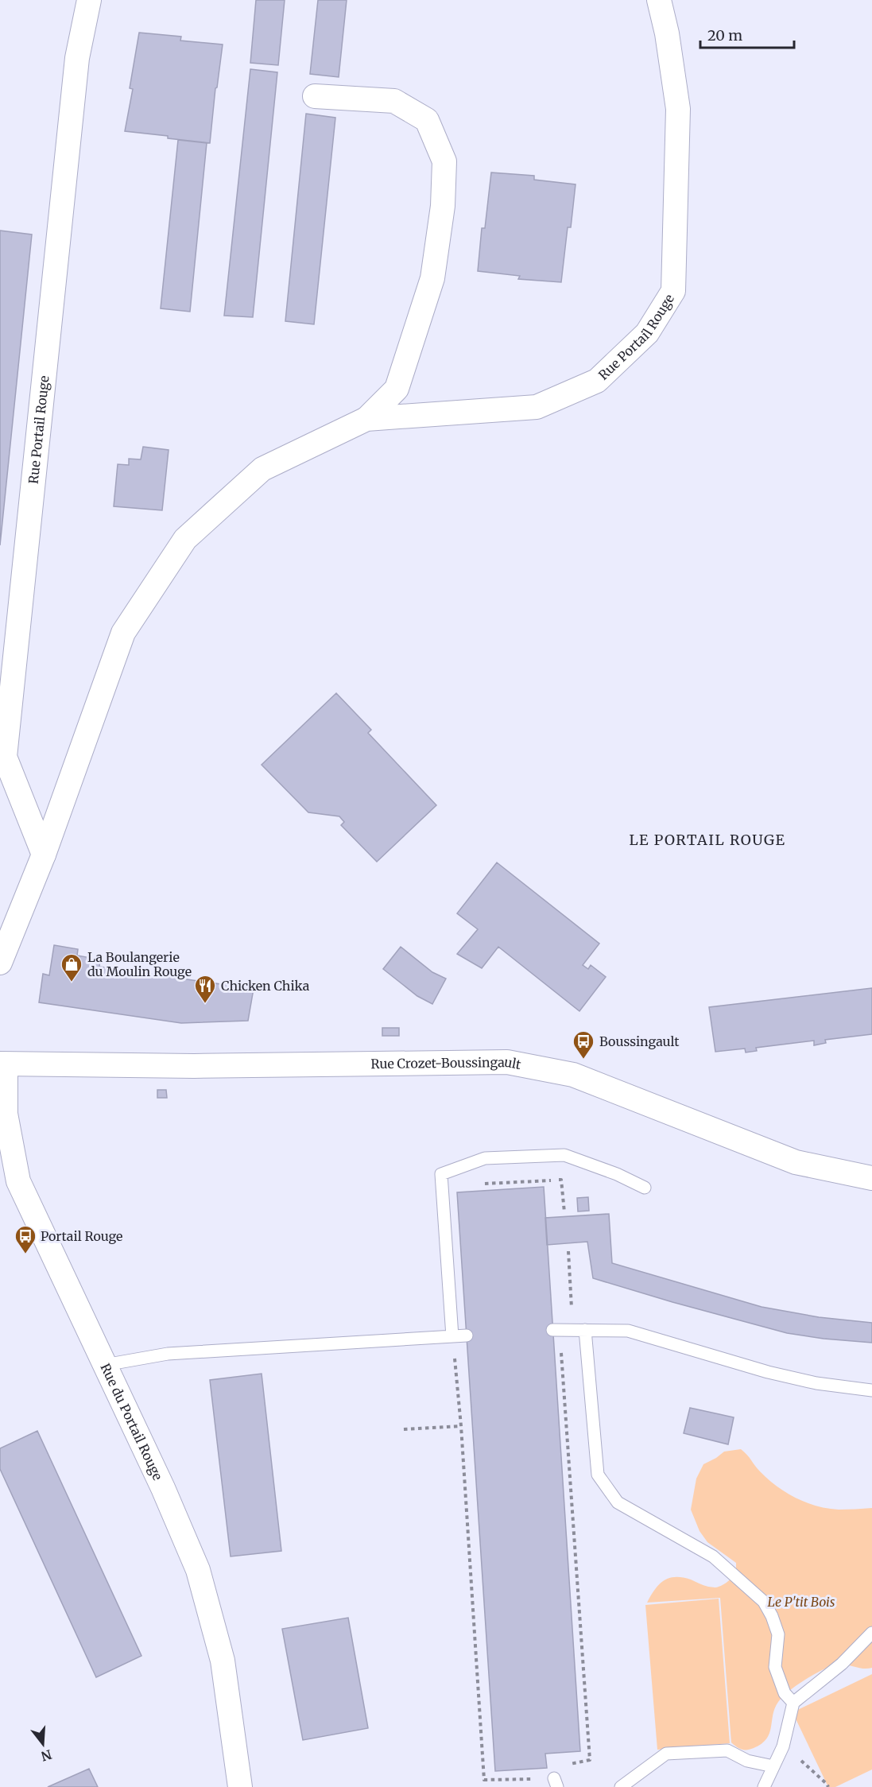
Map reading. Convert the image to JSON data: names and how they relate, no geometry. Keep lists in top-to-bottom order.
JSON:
{
  "streets": {
    "street": ["Rue Portail Rouge", "Rue Crozet-Boussingault", "Rue du Portail Rouge"]
  },
  "crossings": [
    ["Rue Crozet-Boussingault", "Rue du Portail Rouge"]
  ],
  "districts": ["LE PORTAIL ROUGE"],
  "parks": ["Le P'tit Bois"],
  "places": {
    "shop": ["La Boulangerie du Moulin Rouge"],
    "restaurant": ["Chicken Chika"],
    "bus stop": ["Boussingault", "Portail Rouge"]
  },
  "scale_bar": "20 m",
  "north": "bottom"
}
